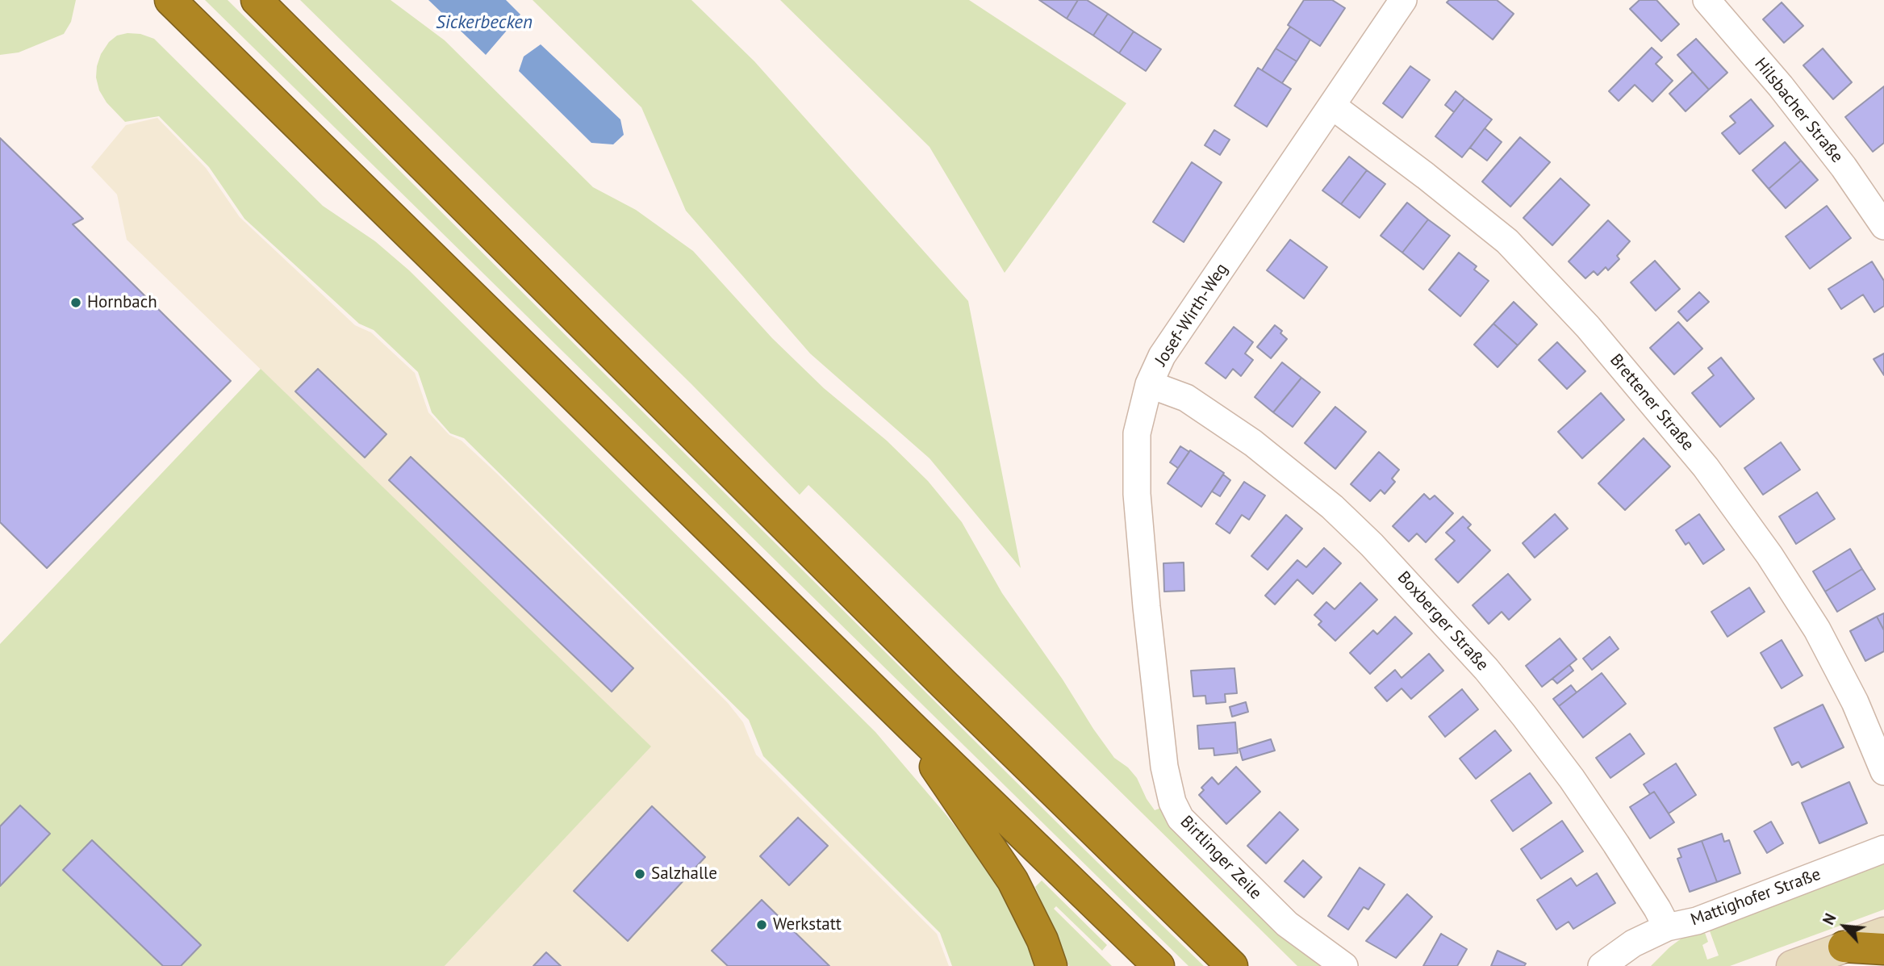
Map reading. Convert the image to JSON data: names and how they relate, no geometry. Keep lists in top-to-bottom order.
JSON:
{
  "streets": {
    "street": [
      "Hilsbacher Straße",
      "Josef-Wirth-Weg",
      "Brettener Straße",
      "Boxberger Straße",
      "Birtlinger Zeile",
      "Mattighofer Straße"
    ]
  },
  "crossings": [
    ["Josef-Wirth-Weg", "Brettener Straße"],
    ["Josef-Wirth-Weg", "Boxberger Straße"],
    ["Josef-Wirth-Weg", "Birtlinger Zeile"],
    ["Boxberger Straße", "Mattighofer Straße"]
  ],
  "water": ["Sickerbecken"],
  "places": ["Hornbach", "Salzhalle", "Werkstatt"],
  "north": "top left"
}
